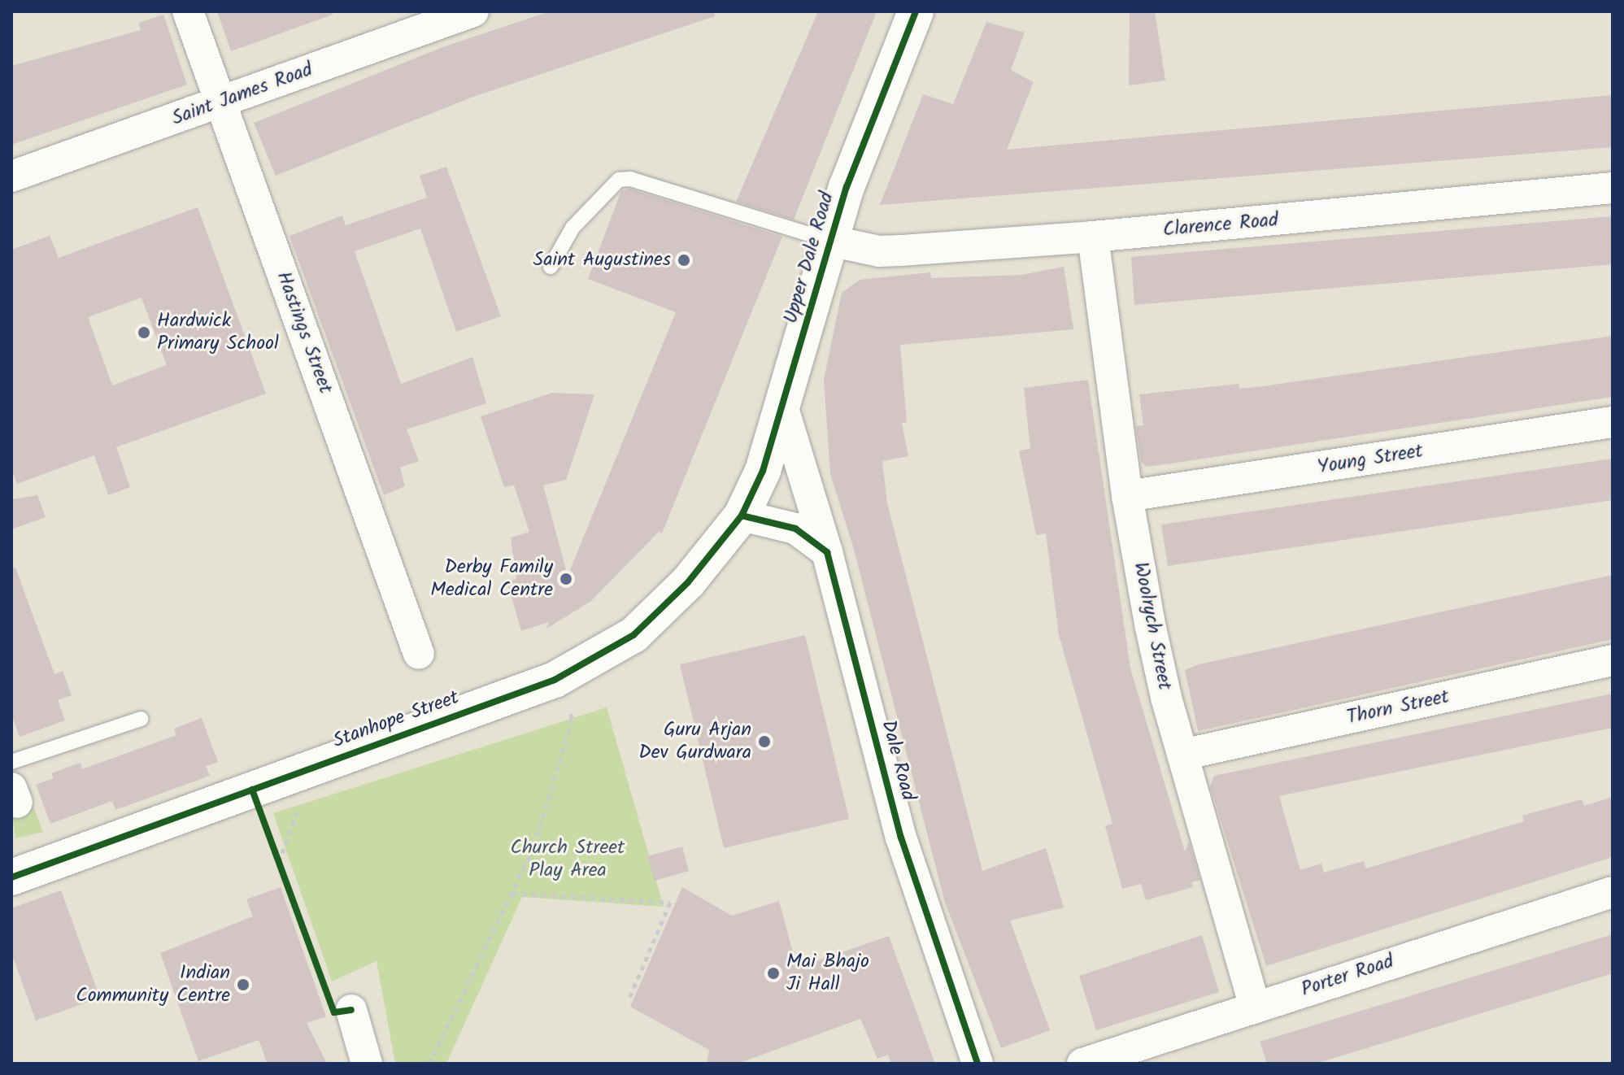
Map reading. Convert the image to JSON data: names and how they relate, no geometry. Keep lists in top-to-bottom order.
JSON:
{
  "streets": {
    "street": [
      "Saint James Road",
      "Clarence Road",
      "Upper Dale Road",
      "Hastings Street",
      "Young Street",
      "Woolrych Street",
      "Thorn Street",
      "Stanhope Street",
      "Dale Road",
      "Porter Road"
    ]
  },
  "crossings": [
    ["Saint James Road", "Hastings Street"],
    ["Clarence Road", "Upper Dale Road"],
    ["Clarence Road", "Woolrych Street"],
    ["Upper Dale Road", "Stanhope Street"],
    ["Upper Dale Road", "Dale Road"],
    ["Young Street", "Woolrych Street"],
    ["Woolrych Street", "Thorn Street"],
    ["Woolrych Street", "Porter Road"]
  ],
  "parks": ["Church Street Play Area"],
  "places": [
    "Saint Augustines",
    "Hardwick Primary School",
    "Derby Family Medical Centre",
    "Guru Arjan Dev Gurdwara",
    "Mai Bhajo Ji Hall",
    "Indian Community Centre"
  ]
}
